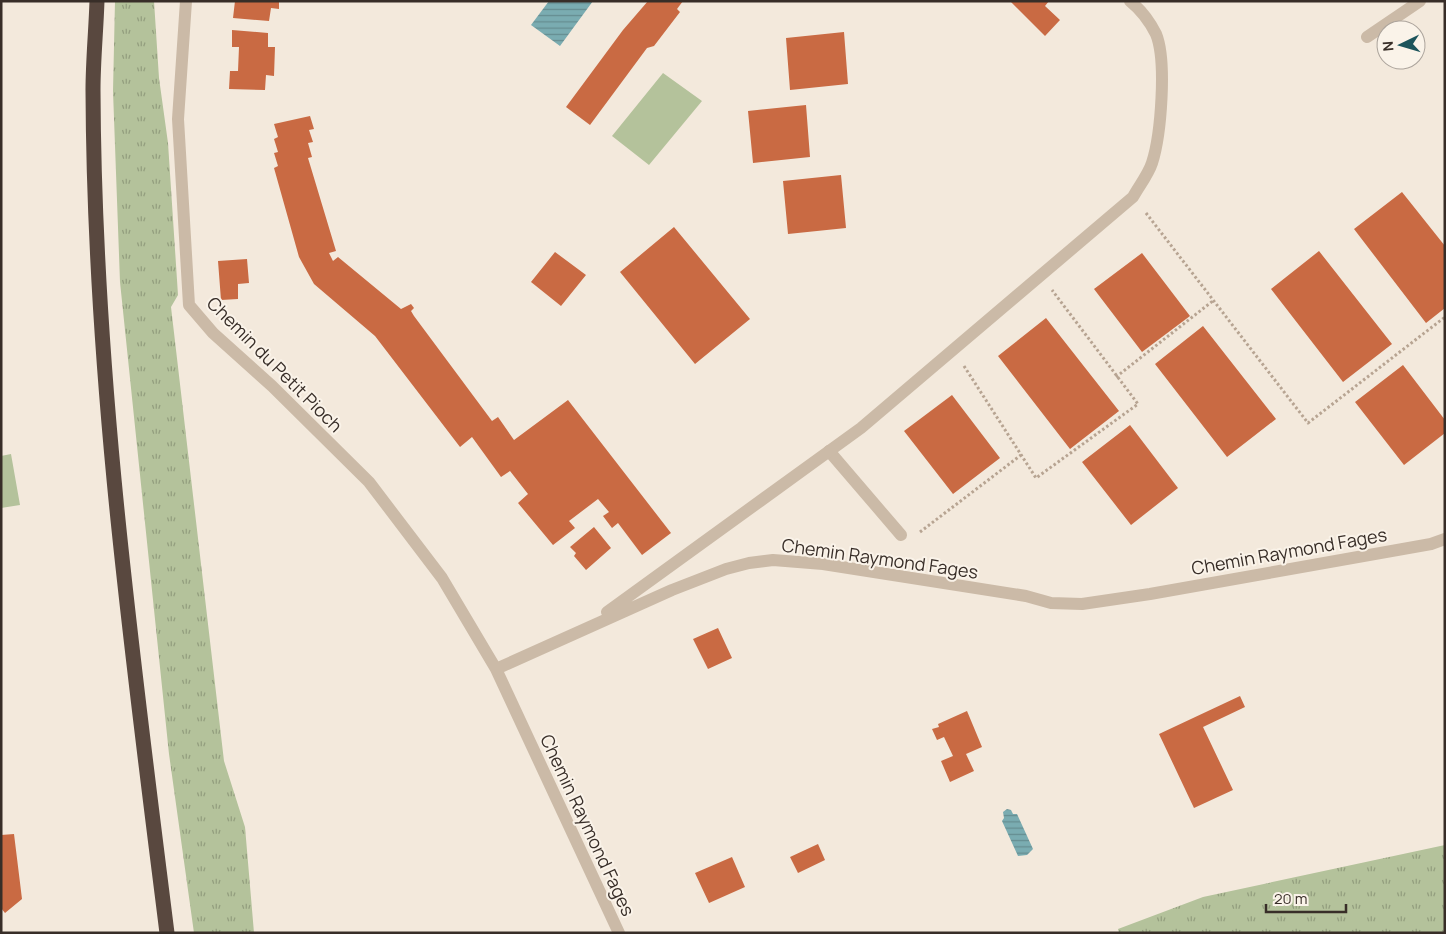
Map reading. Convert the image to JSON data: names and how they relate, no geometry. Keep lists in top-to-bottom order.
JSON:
{
  "streets": {
    "street": ["Chemin du Petit Pioch", "Chemin Raymond Fages"]
  },
  "crossings": [
    ["Chemin du Petit Pioch", "Chemin Raymond Fages"]
  ],
  "scale_bar": "20 m",
  "north": "left"
}
